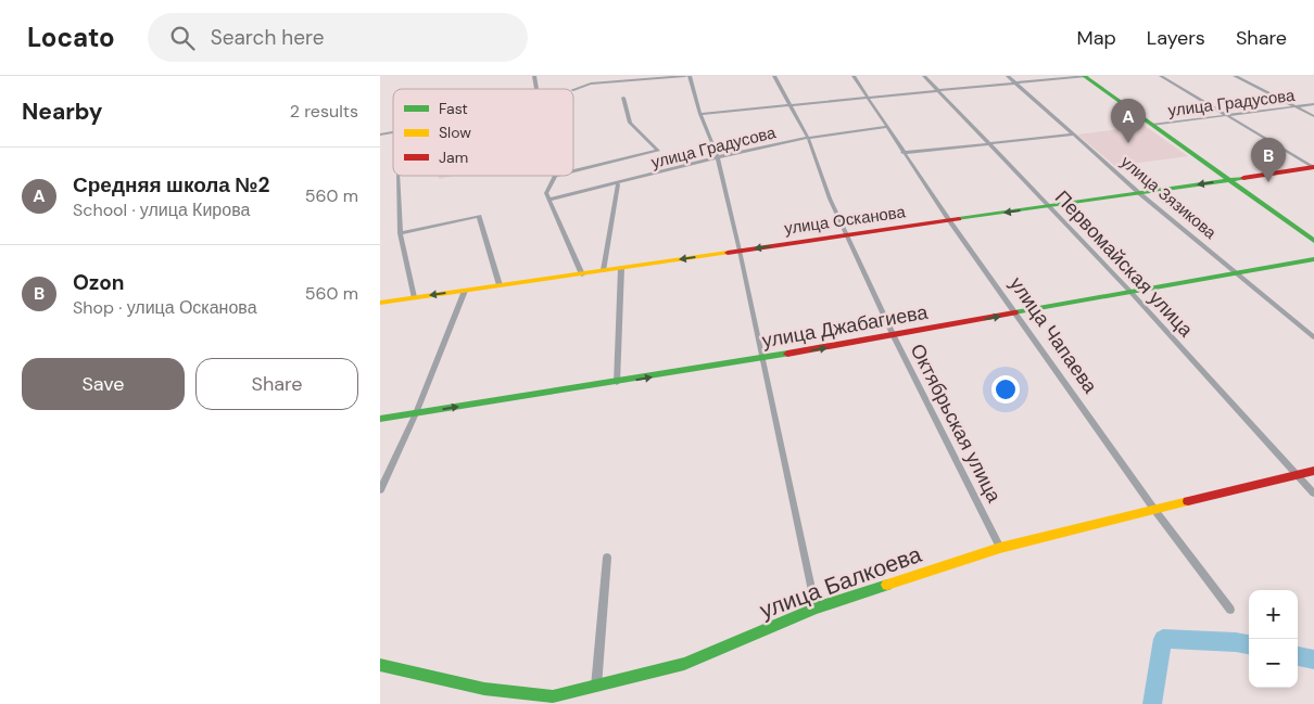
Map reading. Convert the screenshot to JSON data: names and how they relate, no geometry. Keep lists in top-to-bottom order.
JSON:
{
  "streets": {
    "main road": ["улица Осканова", "улица Джабагиева", "улица Балкоева"],
    "street": [
      "улица Градусова",
      "улица Зязикова",
      "Первомайская улица",
      "улица Чапаева",
      "Октябрьская улица"
    ]
  },
  "crossings": [
    ["улица Градусова", "улица Чапаева"],
    ["улица Градусова", "Октябрьская улица"],
    ["улица Зязикова", "улица Осканова"],
    ["улица Зязикова", "улица Джабагиева"],
    ["улица Осканова", "Первомайская улица"],
    ["улица Осканова", "улица Чапаева"],
    ["улица Осканова", "Октябрьская улица"],
    ["Первомайская улица", "улица Джабагиева"],
    ["Первомайская улица", "улица Балкоева"],
    ["улица Джабагиева", "улица Чапаева"],
    ["улица Джабагиева", "Октябрьская улица"],
    ["улица Чапаева", "улица Балкоева"],
    ["Октябрьская улица", "улица Балкоева"]
  ],
  "one_way": ["улица Осканова", "улица Джабагиева"],
  "legend": ["Fast", "Slow", "Jam"],
  "page": {
    "header": "Locato",
    "search": "Search here",
    "nav": ["Map", "Layers", "Share"],
    "heading": ["Nearby", "2 results"],
    "pins": ["A", "B"],
    "list": [
      {
        "mark": "A",
        "name": "Средняя школа №2",
        "note": "School · улица Кирова",
        "value": "560 m"
      },
      {
        "mark": "B",
        "name": "Ozon",
        "note": "Shop · улица Осканова",
        "value": "560 m"
      }
    ],
    "buttons": ["Save", "Share"],
    "map_buttons": ["+", "−"]
  }
}
